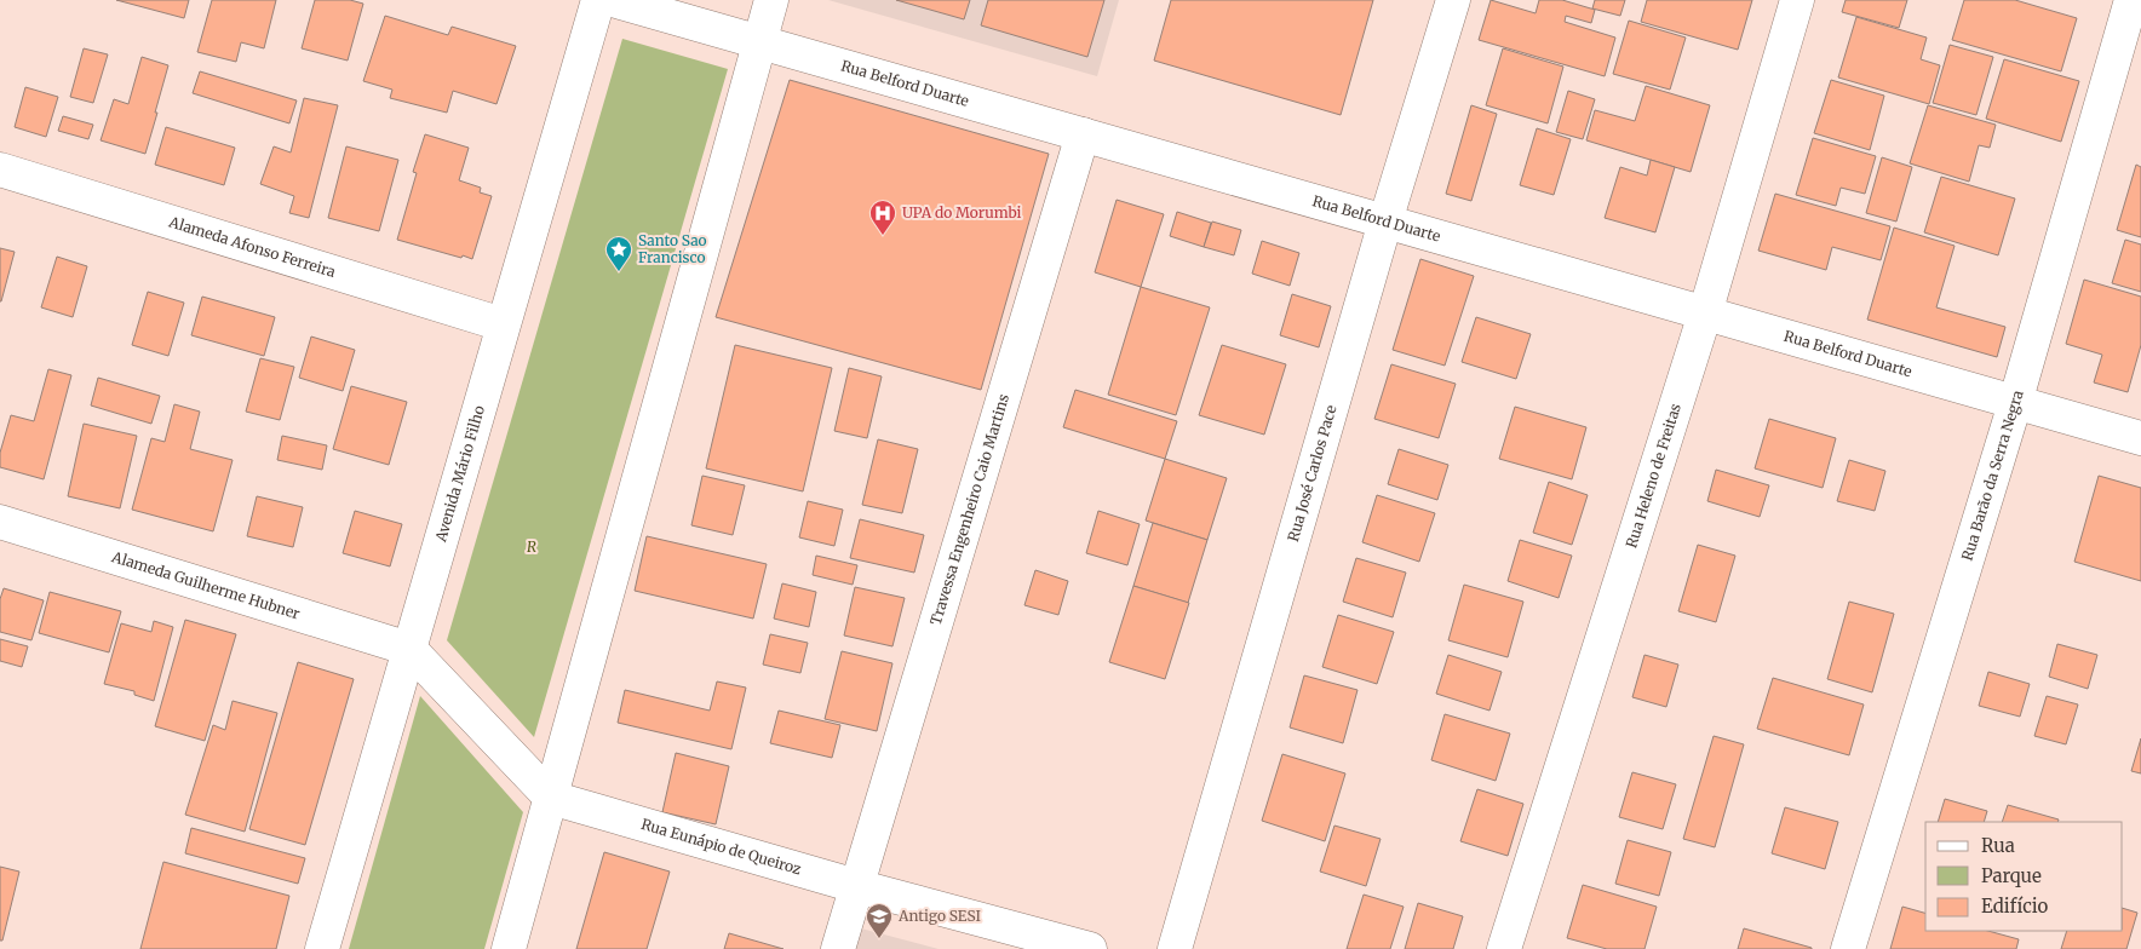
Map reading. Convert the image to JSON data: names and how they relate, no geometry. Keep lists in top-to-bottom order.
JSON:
{
  "streets": {
    "street": [
      "Rua Belford Duarte",
      "Alameda Afonso Ferreira",
      "Avenida Mário Filho",
      "Rua José Carlos Pace",
      "Rua Heleno de Freitas",
      "Rua Barão da Serra Negra",
      "Travessa Engenheiro Caio Martins",
      "Alameda Guilherme Hubner",
      "Rua Eunápio de Queiroz"
    ]
  },
  "crossings": [
    ["Rua Belford Duarte", "Rua José Carlos Pace"],
    ["Rua Belford Duarte", "Rua Heleno de Freitas"],
    ["Rua Belford Duarte", "Rua Barão da Serra Negra"],
    ["Rua Belford Duarte", "Travessa Engenheiro Caio Martins"],
    ["Alameda Afonso Ferreira", "Avenida Mário Filho"],
    ["Avenida Mário Filho", "Alameda Guilherme Hubner"],
    ["Travessa Engenheiro Caio Martins", "Rua Eunápio de Queiroz"]
  ],
  "parks": ["R"],
  "places": {
    "hospital": ["UPA do Morumbi"],
    "place": ["Santo Sao Francisco"],
    "school or university": ["Antigo SESI"]
  },
  "legend": ["Rua", "Parque", "Edifício"]
}
